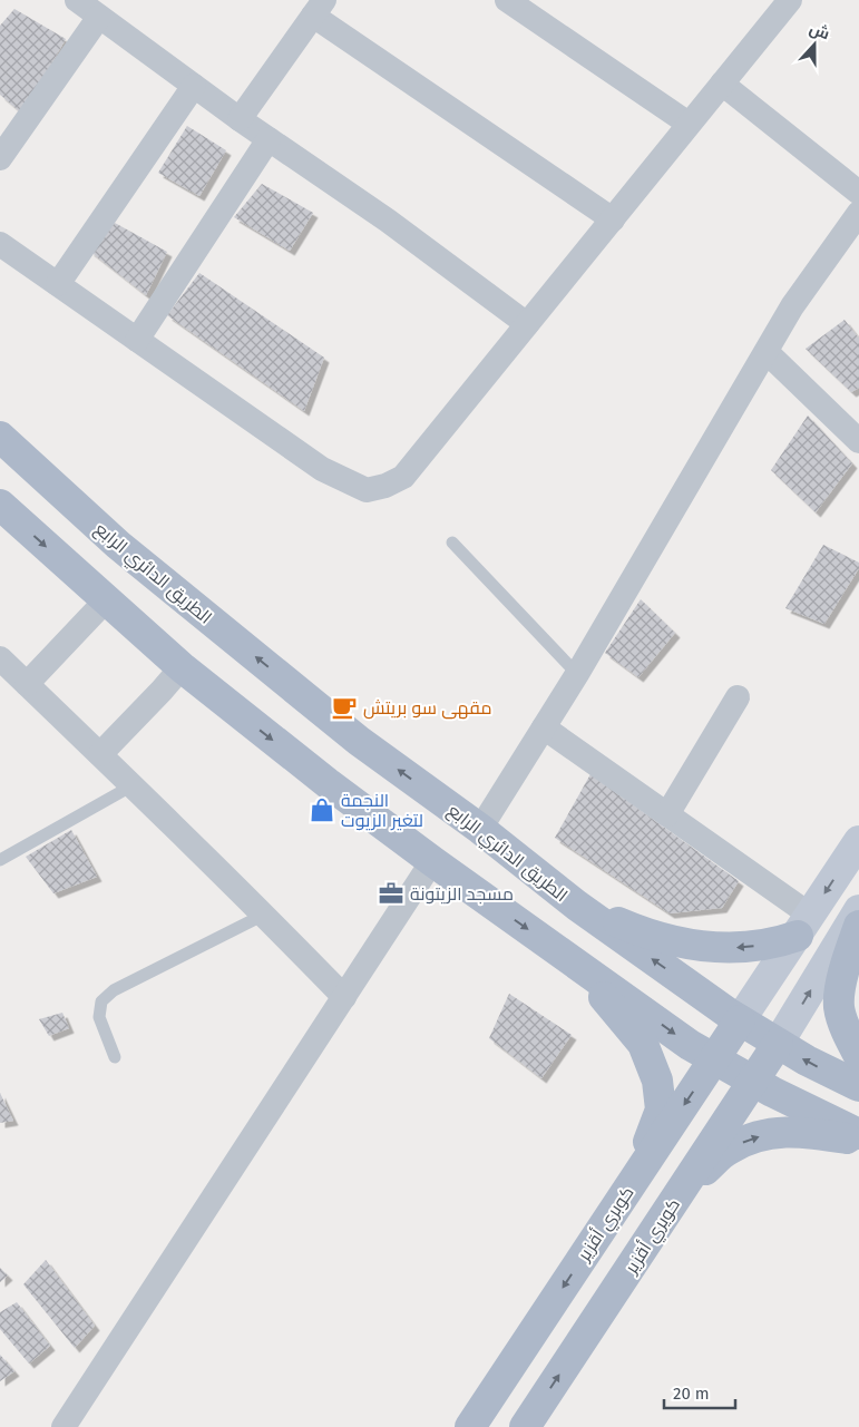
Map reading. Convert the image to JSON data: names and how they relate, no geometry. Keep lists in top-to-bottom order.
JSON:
{
  "streets": {
    "main road": ["الطريق الدائري الرابع", "كوبري أقزير", "كويري أقزير"]
  },
  "crossings": [
    ["الطريق الدائري الرابع", "كوبري أقزير"],
    ["الطريق الدائري الرابع", "كويري أقزير"]
  ],
  "one_way": ["كوبري أقزير", "كويري أقزير"],
  "places": {
    "cafe": ["مقهى سو بريتش"],
    "shop": ["النجمة لتغير الزيوت"],
    "office": ["مسجد الزيتونة"]
  },
  "scale_bar": "20 m",
  "north": "top"
}
